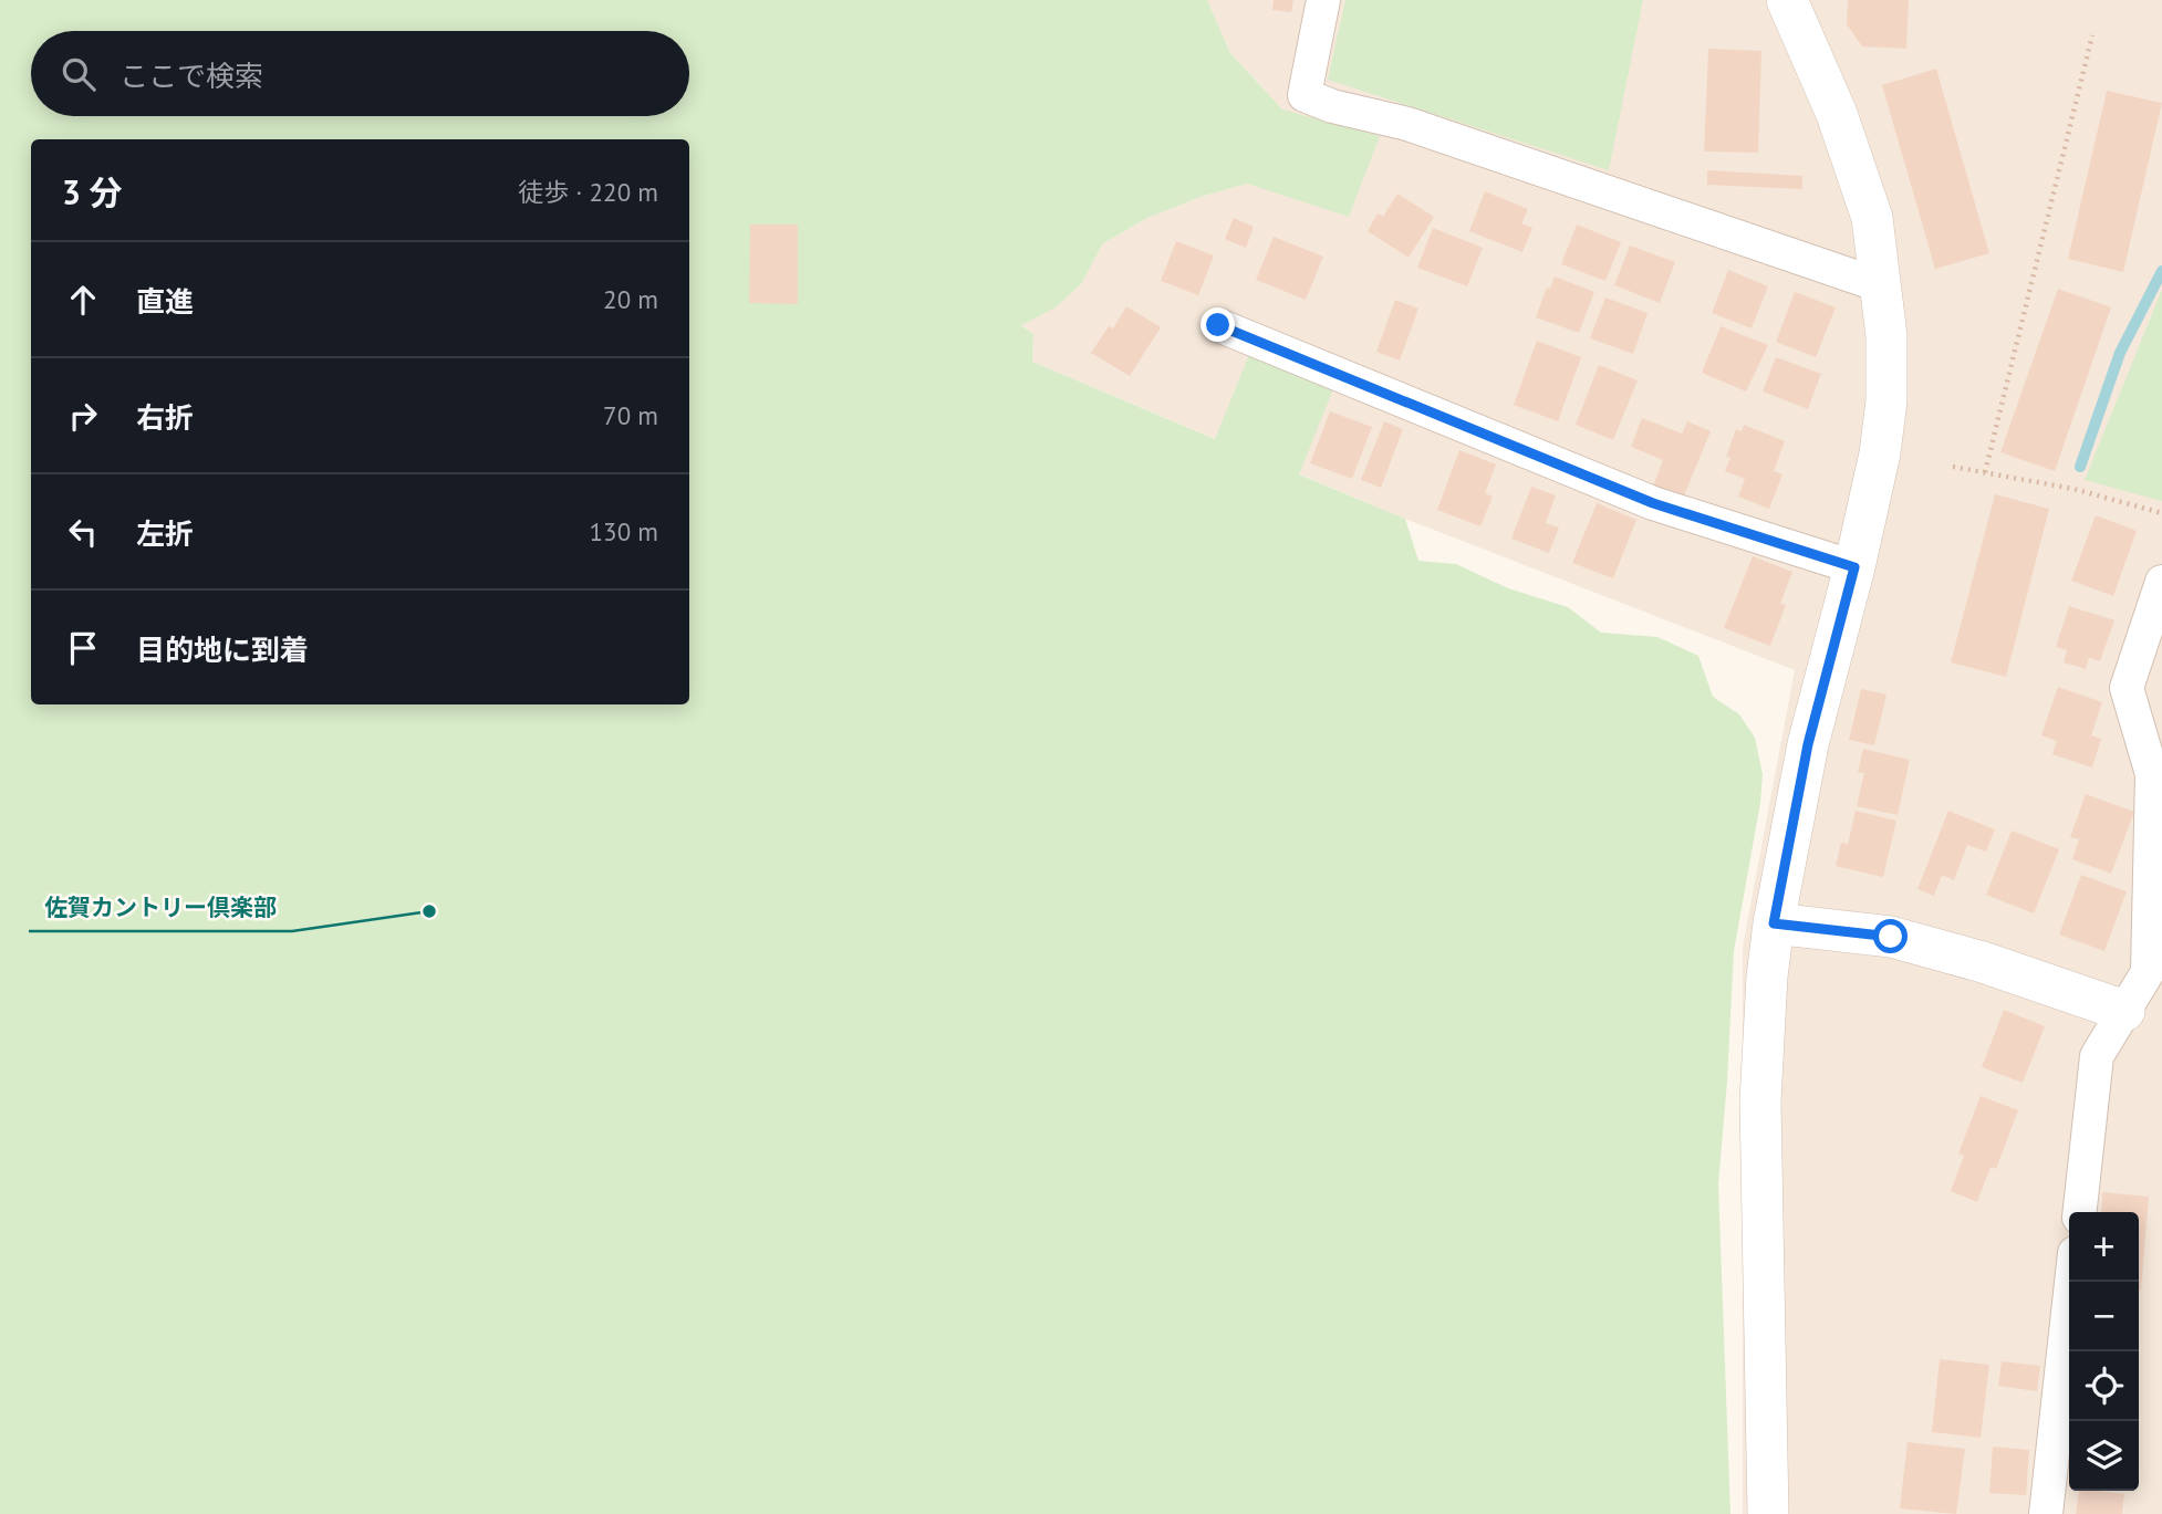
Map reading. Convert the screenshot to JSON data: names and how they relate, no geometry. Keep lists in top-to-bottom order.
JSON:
{
  "places": ["佐賀カントリー倶楽部"],
  "page": {
    "search": "ここで検索",
    "heading": ["3 分", "徒歩 · 220 m"],
    "list": [
      ["直進", "20 m"],
      ["右折", "70 m"],
      ["左折", "130 m"],
      "目的地に到着"
    ],
    "map_buttons": ["+", "−"]
  }
}
